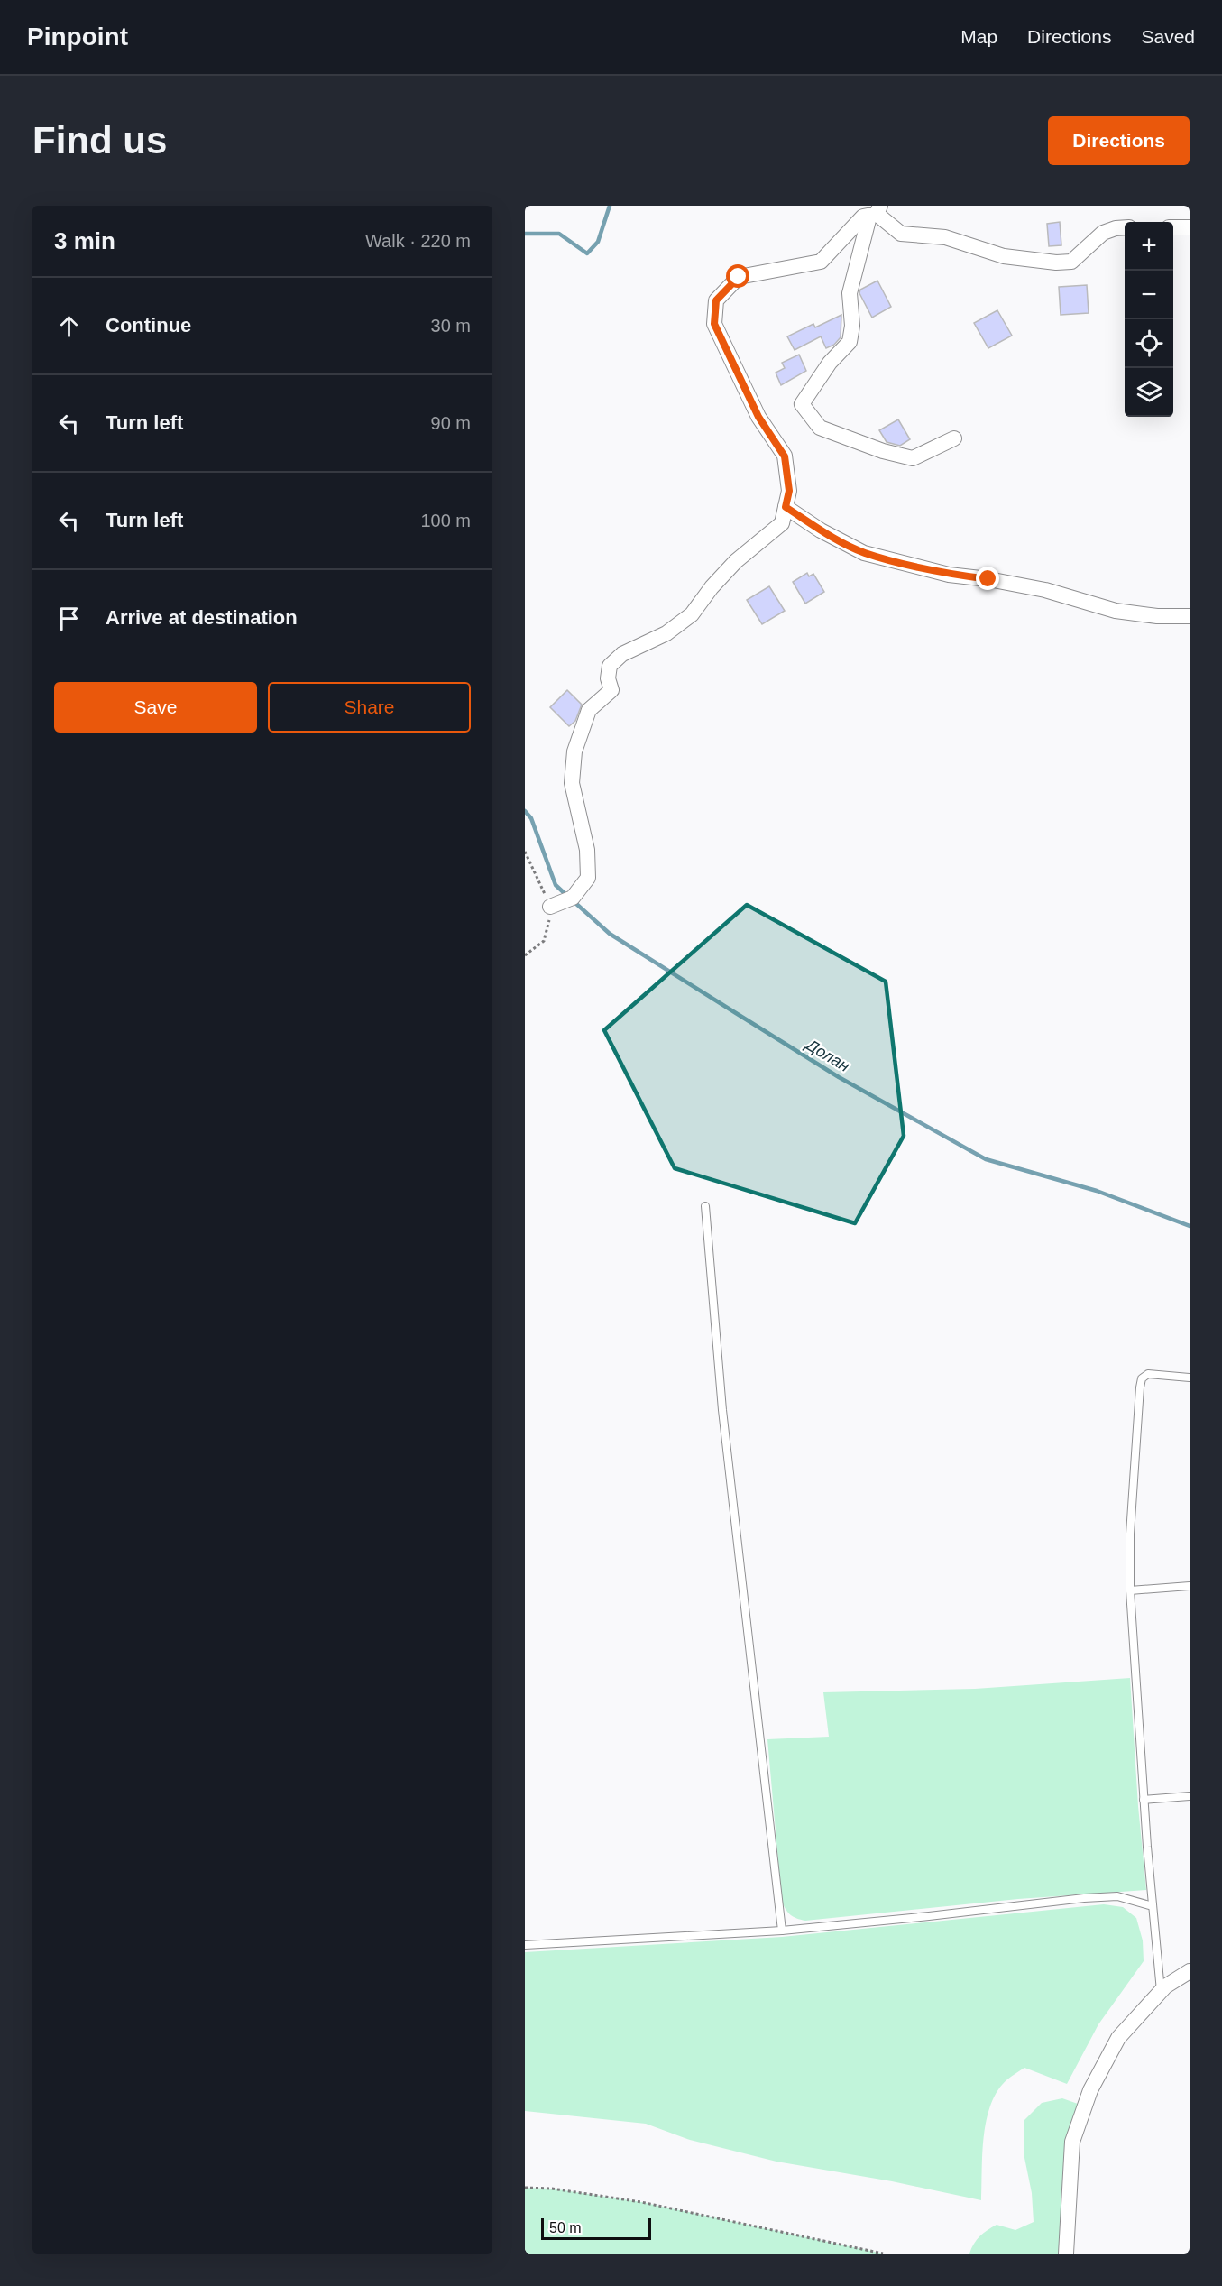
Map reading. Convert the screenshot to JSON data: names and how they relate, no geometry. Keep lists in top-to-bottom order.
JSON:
{
  "water": ["Долан"],
  "scale_bar": "50 m",
  "page": {
    "header": "Pinpoint",
    "nav": ["Map", "Directions", "Saved"],
    "buttons": [
      "Directions",
      ["Save", "Share"]
    ],
    "title": "Find us",
    "heading": ["3 min", "Walk · 220 m"],
    "map_buttons": ["+", "−"],
    "list": [
      ["Continue", "30 m"],
      ["Turn left", "90 m"],
      ["Turn left", "100 m"],
      "Arrive at destination"
    ],
    "scale": "50 m"
  }
}
